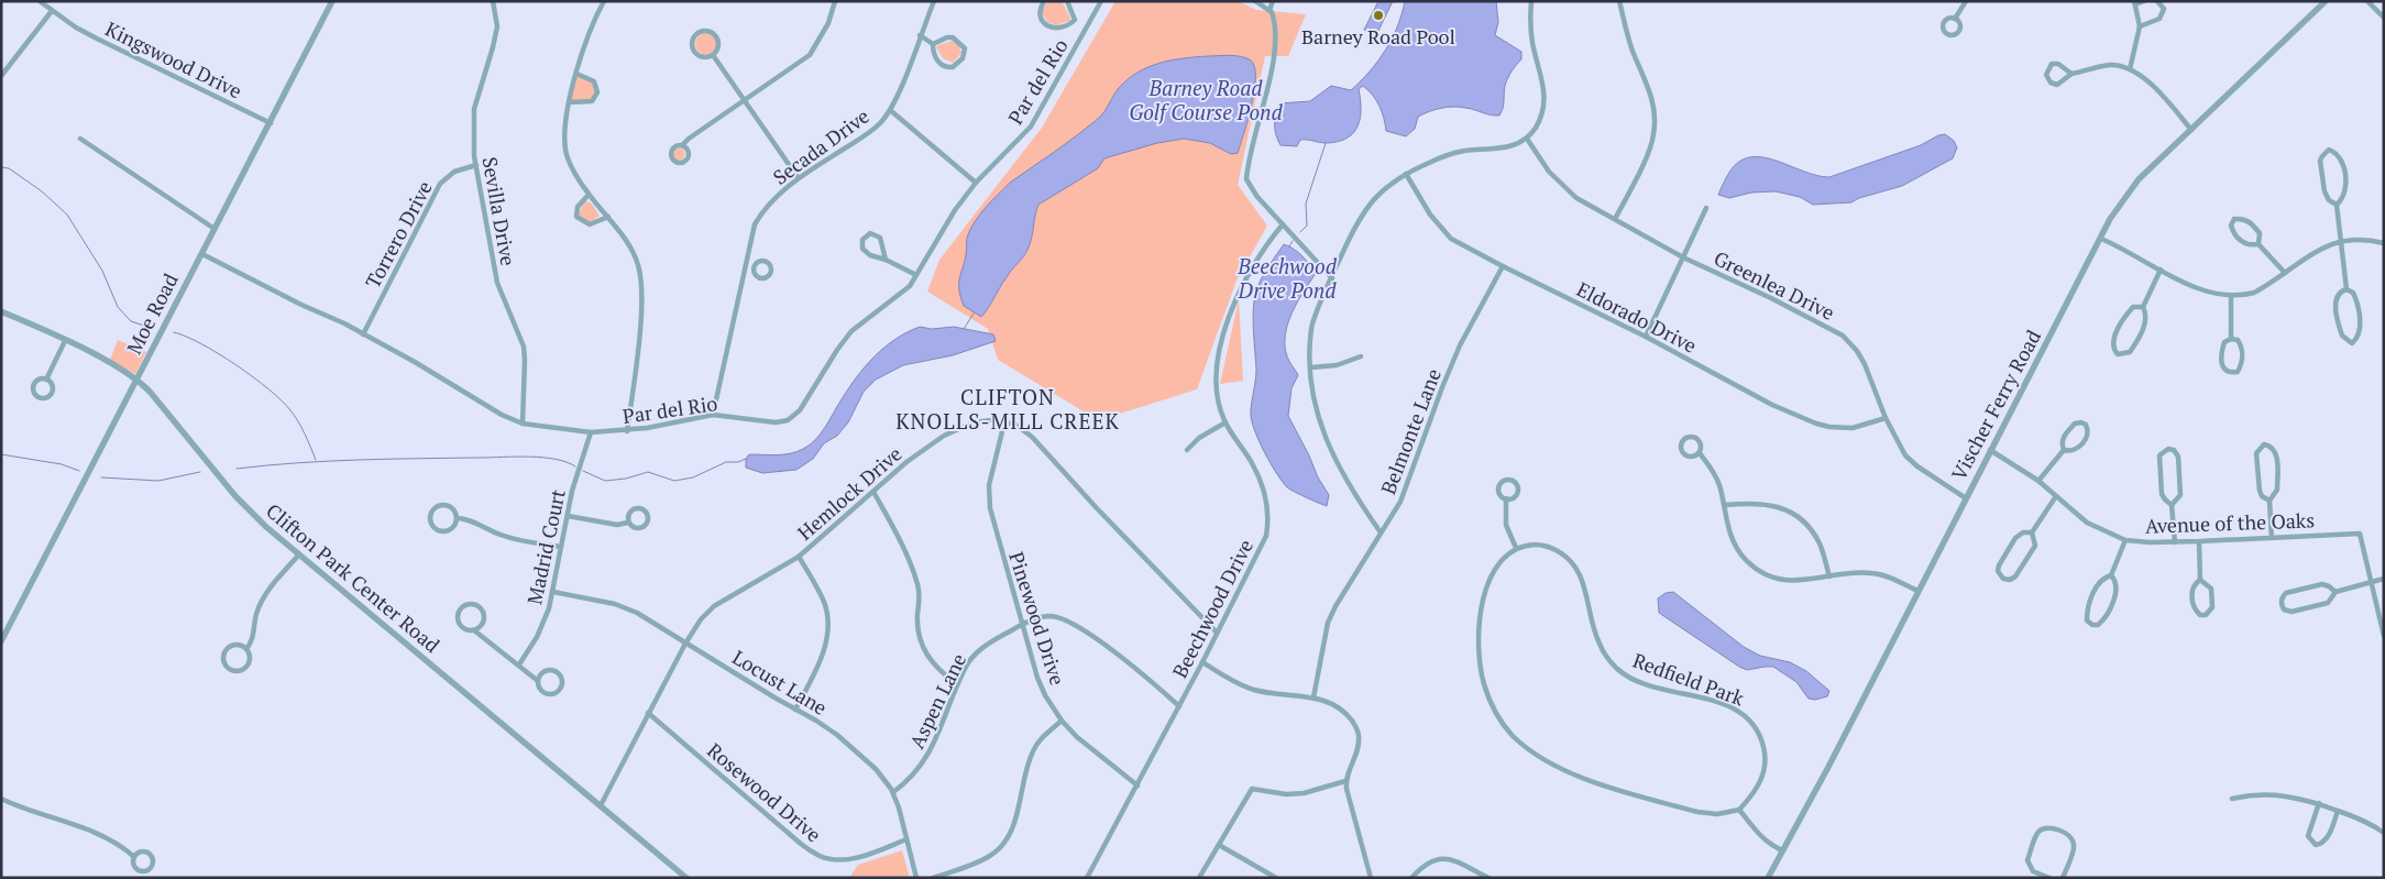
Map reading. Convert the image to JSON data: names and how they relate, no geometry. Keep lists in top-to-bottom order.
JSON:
{
  "streets": {
    "street": [
      "Kingswood Drive",
      "Par del Rio",
      "Secada Drive",
      "Sevilla Drive",
      "Torrero Drive",
      "Greenlea Drive",
      "Moe Road",
      "Eldorado Drive",
      "Vischer Ferry Road",
      "Belmonte Lane",
      "Hemlock Drive",
      "Avenue of the Oaks",
      "Madrid Court",
      "Clifton Park Center Road",
      "Beechwood Drive",
      "Pinewood Drive",
      "Redfield Park",
      "Locust Lane",
      "Aspen Lane",
      "Rosewood Drive"
    ]
  },
  "crossings": [
    ["Kingswood Drive", "Moe Road"],
    ["Par del Rio", "Secada Drive"],
    ["Par del Rio", "Sevilla Drive"],
    ["Par del Rio", "Torrero Drive"],
    ["Par del Rio", "Moe Road"],
    ["Par del Rio", "Madrid Court"],
    ["Sevilla Drive", "Torrero Drive"],
    ["Greenlea Drive", "Eldorado Drive"],
    ["Greenlea Drive", "Vischer Ferry Road"],
    ["Moe Road", "Clifton Park Center Road"],
    ["Eldorado Drive", "Belmonte Lane"],
    ["Vischer Ferry Road", "Avenue of the Oaks"],
    ["Hemlock Drive", "Clifton Park Center Road"],
    ["Hemlock Drive", "Beechwood Drive"],
    ["Hemlock Drive", "Pinewood Drive"],
    ["Hemlock Drive", "Locust Lane"],
    ["Hemlock Drive", "Rosewood Drive"],
    ["Madrid Court", "Locust Lane"],
    ["Beechwood Drive", "Pinewood Drive"],
    ["Beechwood Drive", "Aspen Lane"],
    ["Pinewood Drive", "Aspen Lane"],
    ["Locust Lane", "Aspen Lane"],
    ["Locust Lane", "Rosewood Drive"]
  ],
  "districts": ["CLIFTON KNOLLS-MILL CREEK"],
  "water": ["Barney Road Golf Course Pond", "Beechwood Drive Pond"],
  "places": ["Barney Road Pool"]
}
